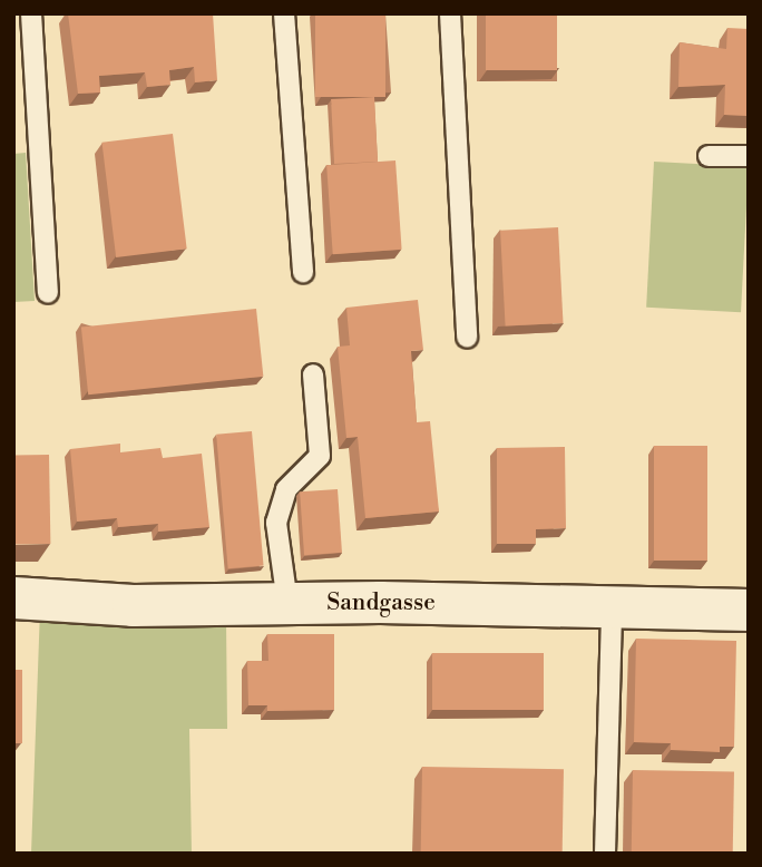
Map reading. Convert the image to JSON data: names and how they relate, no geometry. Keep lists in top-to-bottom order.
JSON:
{
  "streets": {
    "street": ["Sandgasse"]
  }
}
